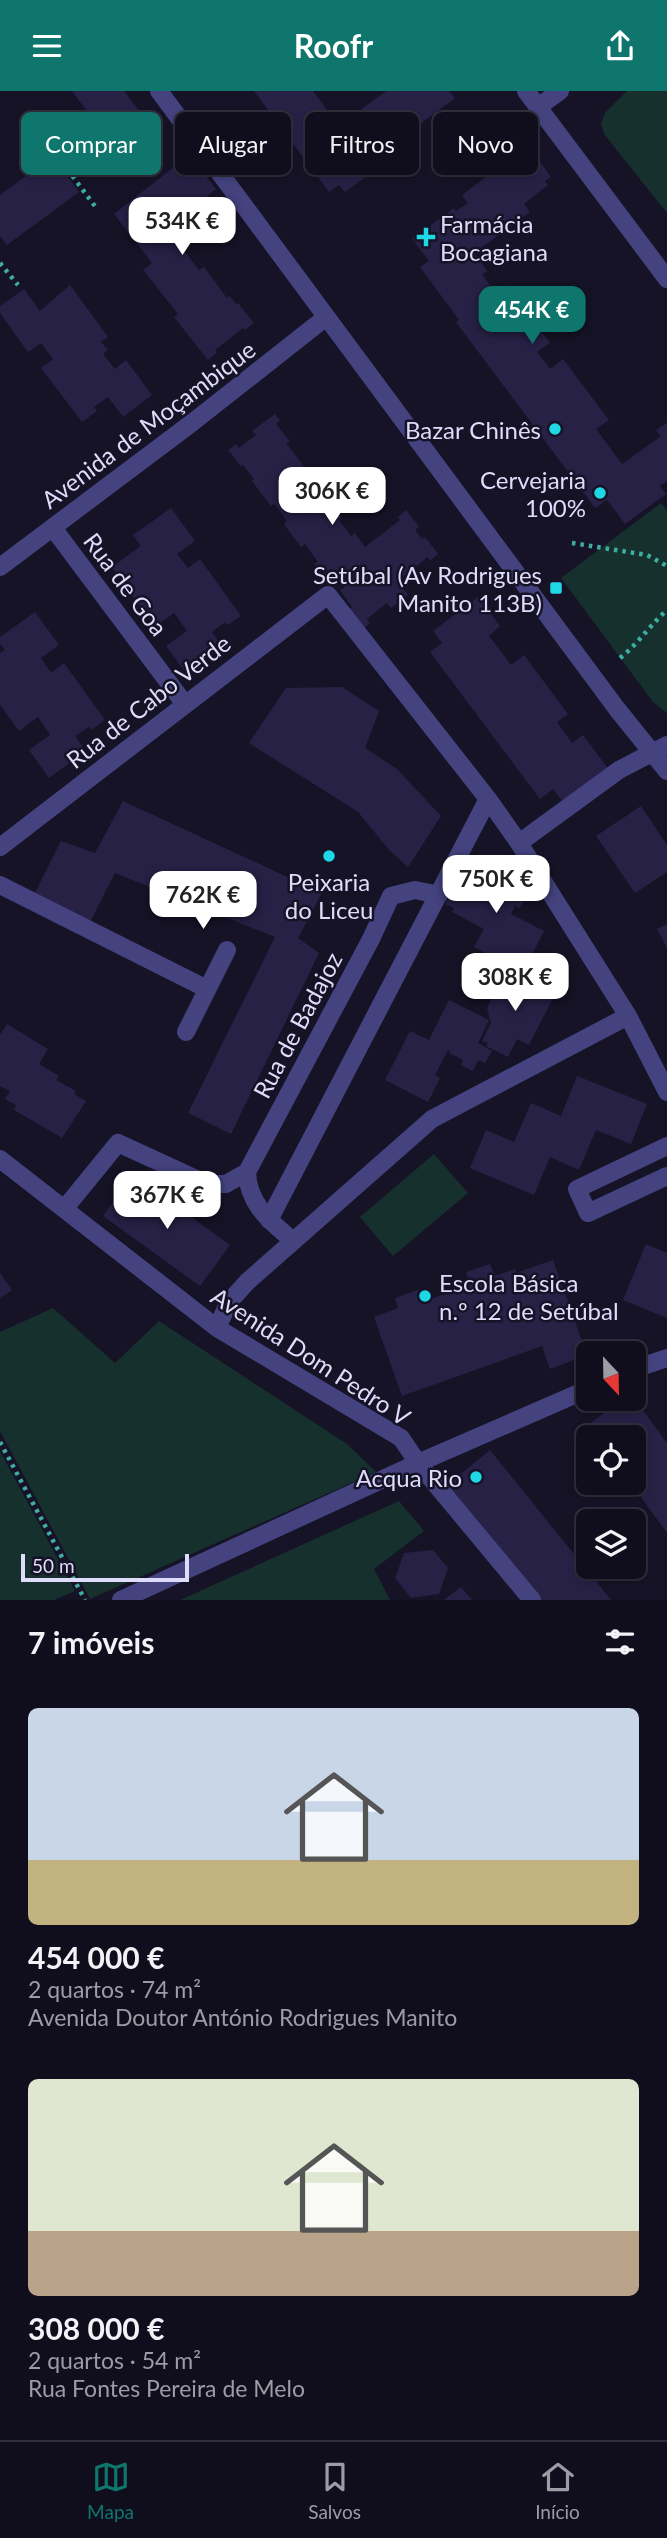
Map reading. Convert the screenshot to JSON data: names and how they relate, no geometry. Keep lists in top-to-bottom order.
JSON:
{
  "streets": {
    "street": [
      "Avenida de Moçambique",
      "Rua de Goa",
      "Rua de Cabo Verde",
      "Rua de Badajoz",
      "Avenida Dom Pedro V"
    ]
  },
  "crossings": [
    ["Avenida de Moçambique", "Rua de Goa"],
    ["Rua de Goa", "Rua de Cabo Verde"]
  ],
  "places": {
    "health": ["Farmácia Bocagiana"],
    "other": [
      "Bazar Chinês",
      "Cervejaria 100%",
      "Peixaria do Liceu",
      "Escola Básica n.º 12 de Setúbal",
      "Acqua Rio"
    ],
    "transit": ["Setúbal (Av Rodrigues Manito 113B)"]
  },
  "scale_bar": "50 m",
  "north": "bottom",
  "page": {
    "header": "Roofr",
    "chip": [
      "Comprar",
      "Alugar",
      "Filtros",
      "Novo"
    ],
    "price": [
      "534K €",
      "454K €",
      "306K €",
      "750K €",
      "762K €",
      "308K €",
      "367K €"
    ],
    "scale": "50 m",
    "heading": "7 imóveis",
    "list": [
      {
        "name": "454 000 €",
        "note": "2 quartos · 74 m² · Avenida Doutor António Rodrigues Manito"
      },
      {
        "name": "308 000 €",
        "note": "2 quartos · 54 m² · Rua Fontes Pereira de Melo"
      }
    ],
    "tabs": ["Mapa", "Salvos", "Início"]
  }
}
